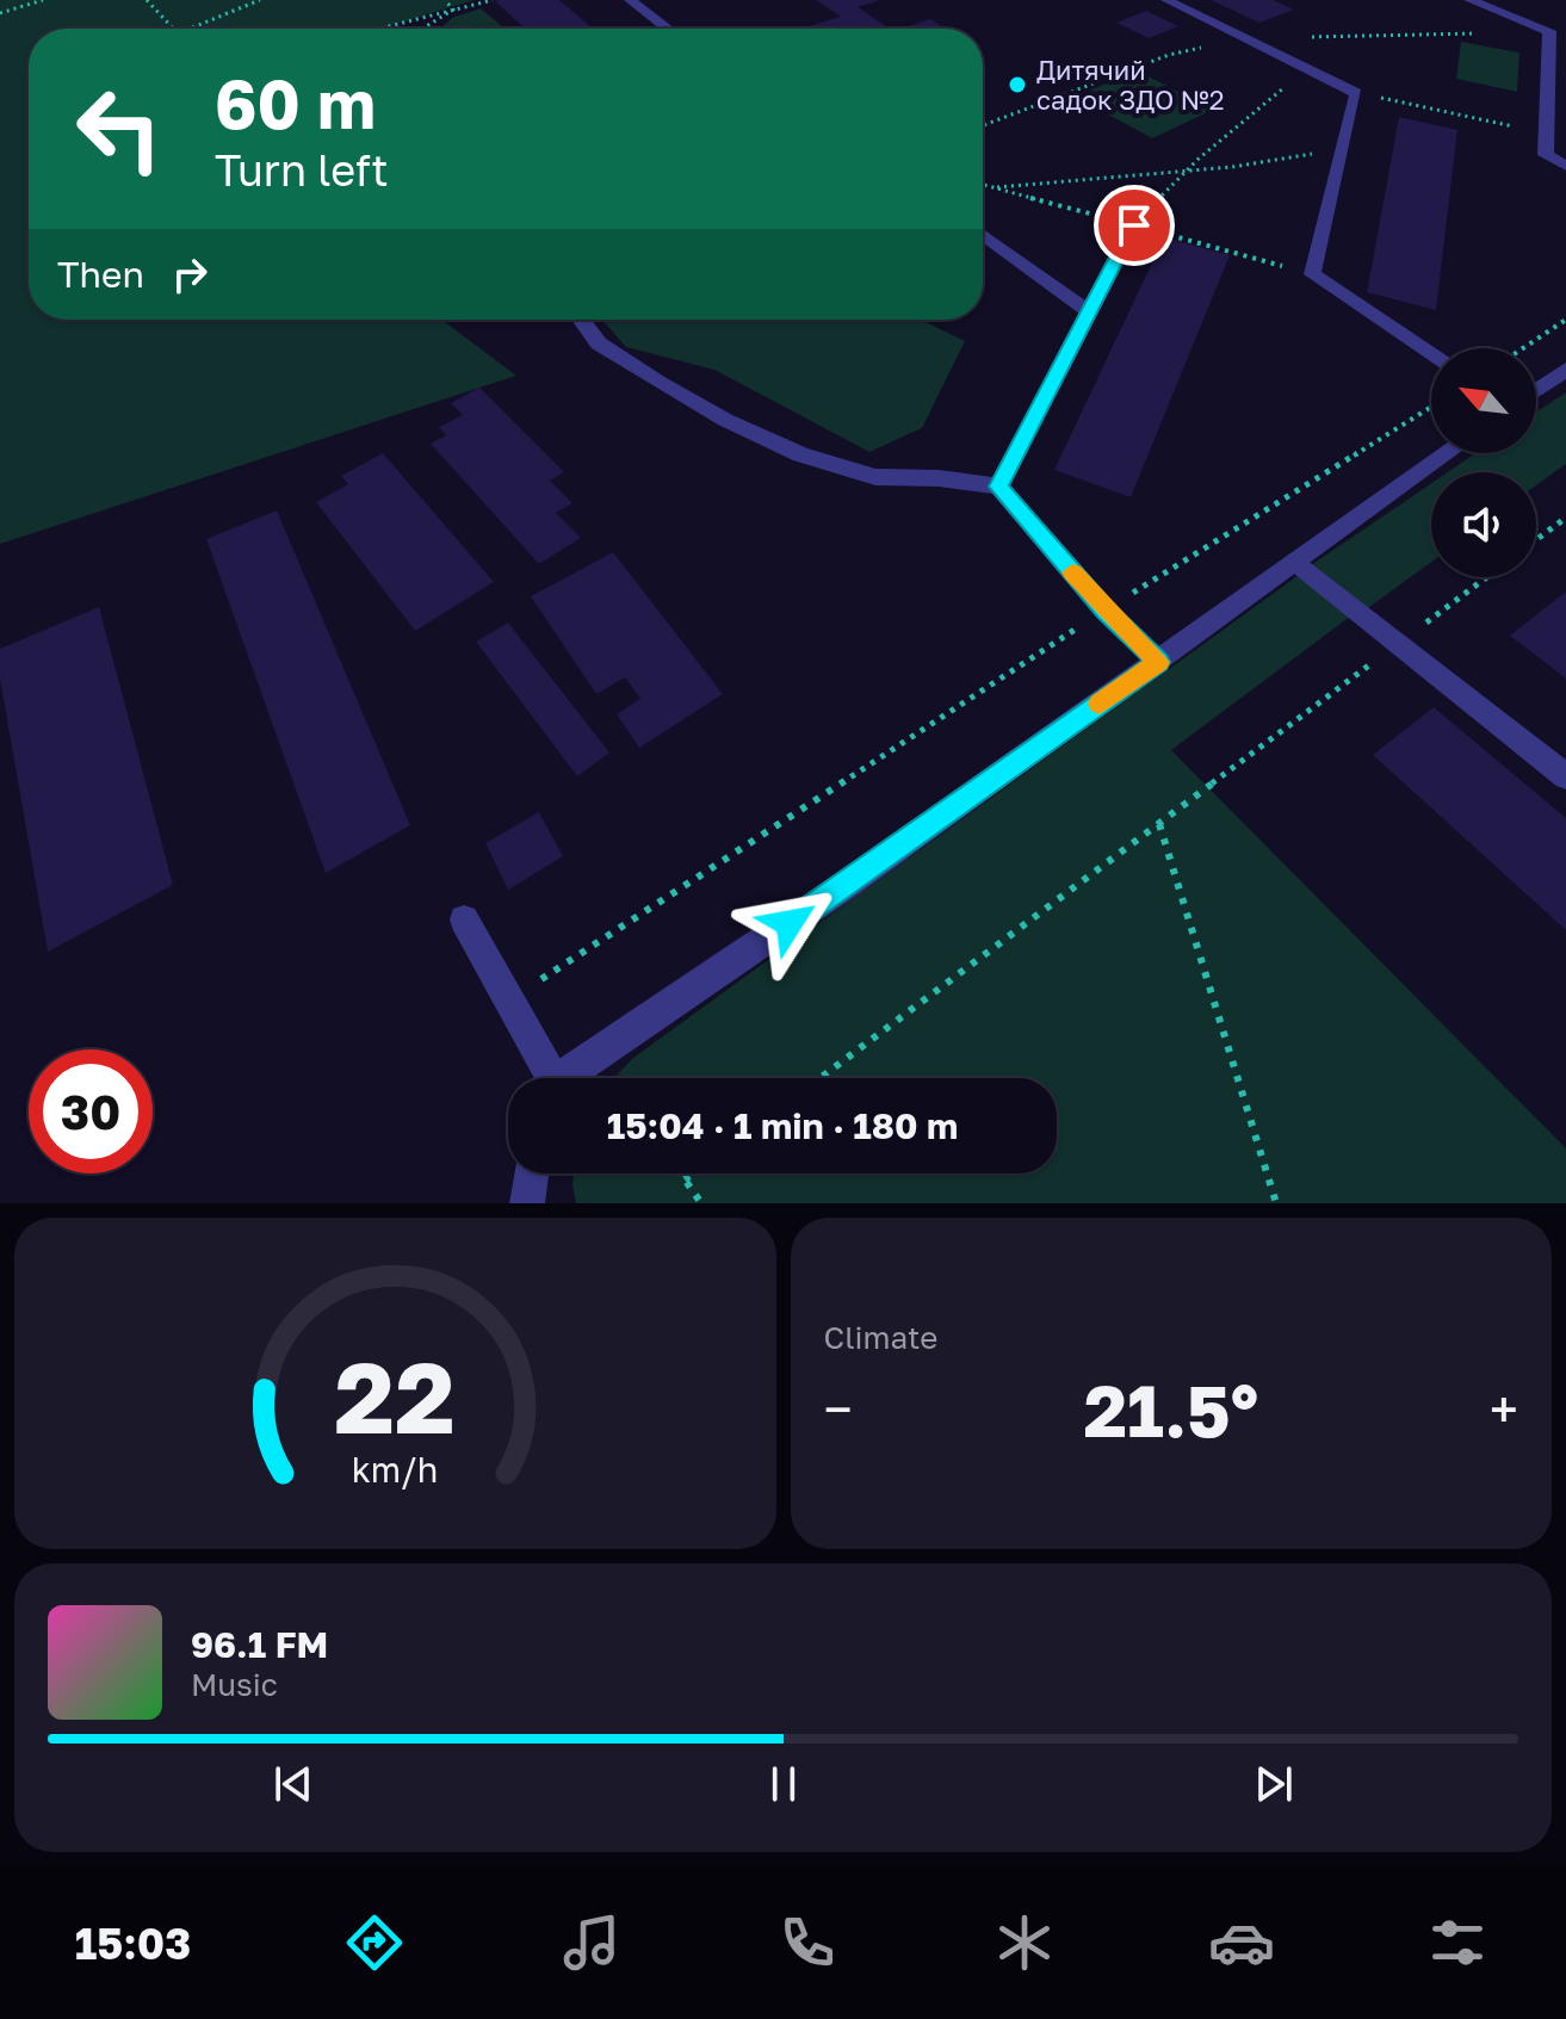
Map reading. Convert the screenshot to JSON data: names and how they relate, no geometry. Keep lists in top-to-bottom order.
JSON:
{
  "places": ["Дитячий садок ЗДО №2"],
  "north": "top left",
  "page": {
    "turn": ["60 m", "Turn left"],
    "then": "Then",
    "limit": "30",
    "trip": "15:04 · 1 min · 180 m",
    "tile": "Climate",
    "heat": ["−", "21.5°", "+"],
    "song": ["96.1 FM", "Music"],
    "tabs": "15:03",
    "gauge": ["22", "km/h"]
  }
}
